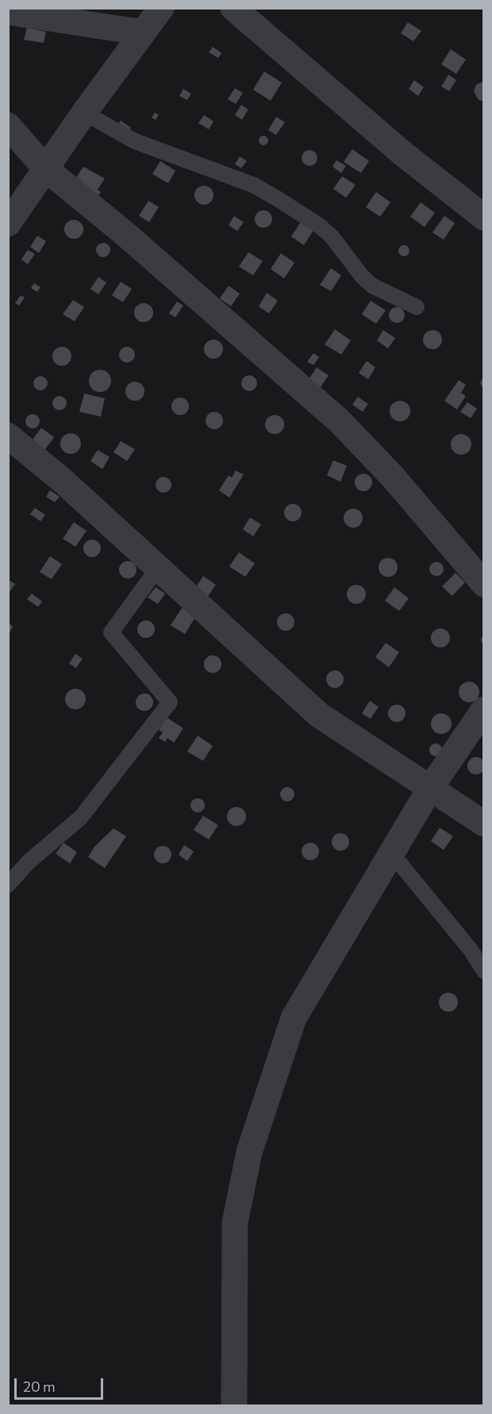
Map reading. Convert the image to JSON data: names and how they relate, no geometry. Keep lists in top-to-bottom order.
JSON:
{
  "scale_bar": "20 m"
}
